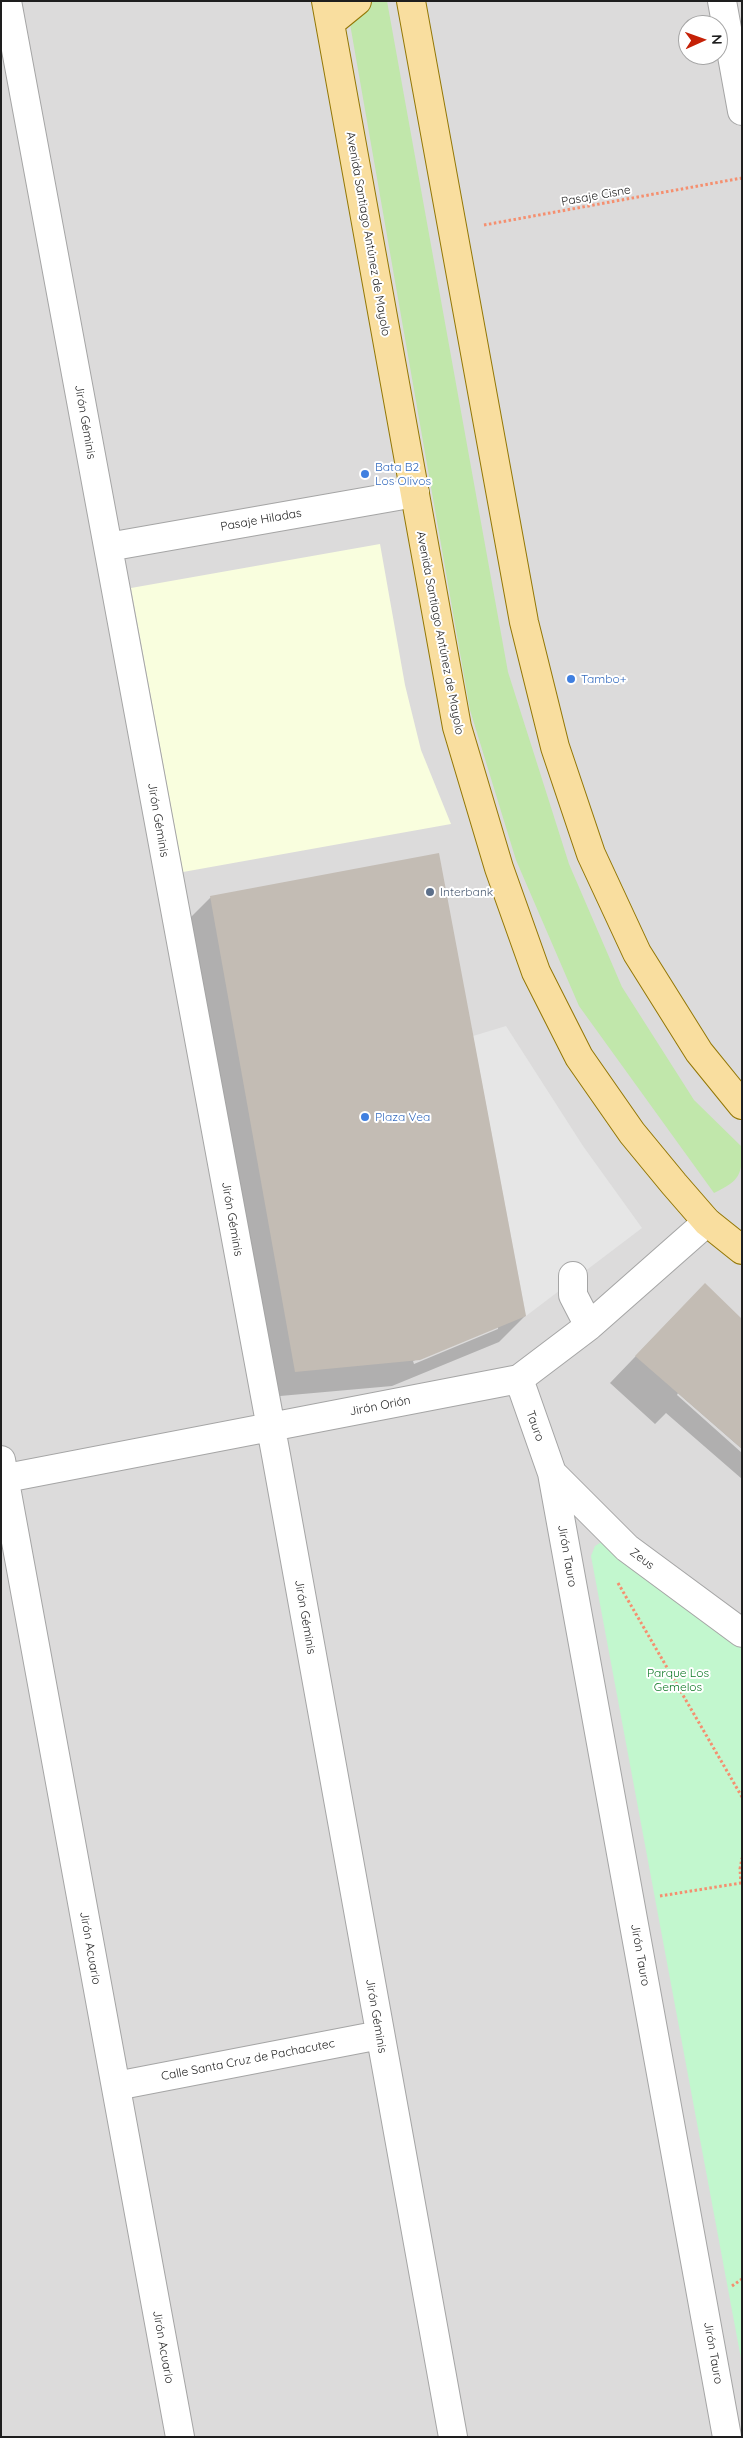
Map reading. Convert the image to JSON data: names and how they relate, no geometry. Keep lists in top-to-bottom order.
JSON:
{
  "streets": {
    "main road": ["Avenida Santiago Antúnez de Mayolo"],
    "street": [
      "Jirón Géminis",
      "Pasaje Hiladas",
      "Jirón Orión",
      "Tauro",
      "Jirón Tauro",
      "Zeus",
      "Jirón Acuario",
      "Calle Santa Cruz de Pachacutec"
    ],
    "path": ["Pasaje Cisne"]
  },
  "crossings": [
    ["Avenida Santiago Antúnez de Mayolo", "Pasaje Hiladas"],
    ["Avenida Santiago Antúnez de Mayolo", "Jirón Orión"],
    ["Jirón Géminis", "Pasaje Hiladas"],
    ["Jirón Géminis", "Jirón Orión"],
    ["Jirón Géminis", "Calle Santa Cruz de Pachacutec"],
    ["Jirón Orión", "Tauro"],
    ["Jirón Orión", "Jirón Acuario"],
    ["Tauro", "Jirón Tauro"],
    ["Tauro", "Zeus"],
    ["Jirón Tauro", "Zeus"],
    ["Jirón Acuario", "Calle Santa Cruz de Pachacutec"]
  ],
  "parks": ["Parque Los Gemelos"],
  "places": [
    "Bata B2 Los Olivos",
    "Tambo+",
    "Interbank",
    "Plaza Vea"
  ],
  "north": "right"
}
